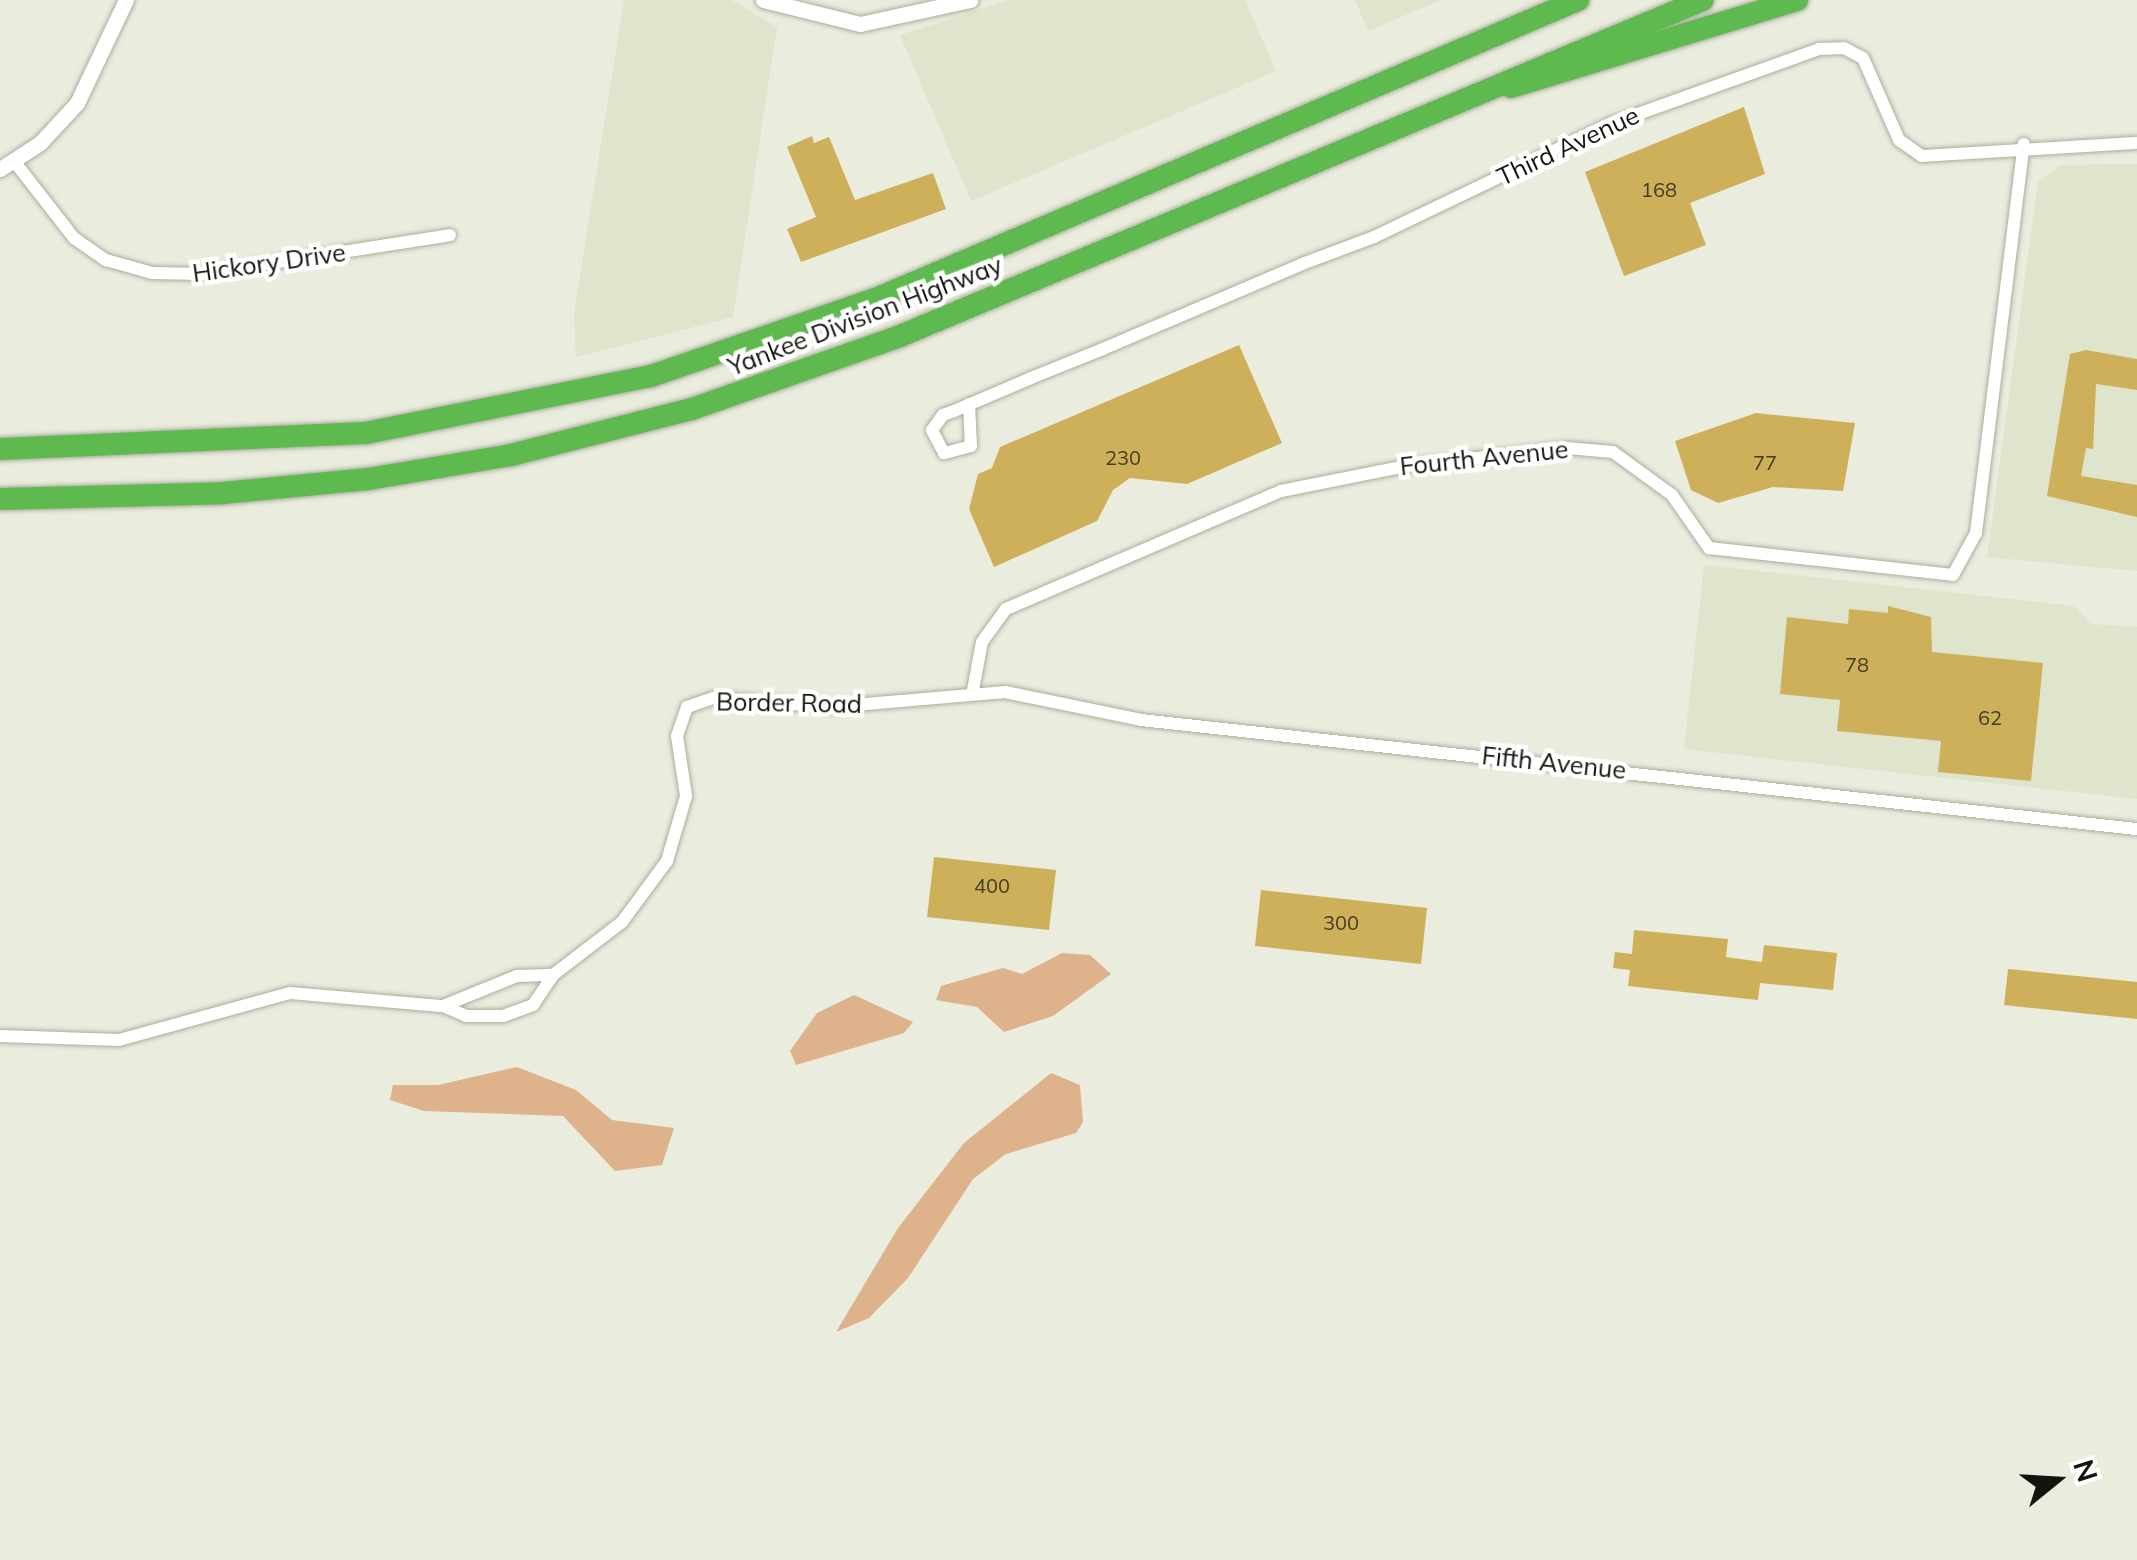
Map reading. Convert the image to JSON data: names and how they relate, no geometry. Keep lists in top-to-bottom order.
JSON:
{
  "streets": {
    "highway": ["Yankee Division Highway"],
    "street": [
      "Third Avenue",
      "Hickory Drive",
      "Fourth Avenue",
      "Border Road",
      "Fifth Avenue"
    ]
  },
  "crossings": [
    ["Third Avenue", "Fourth Avenue"],
    ["Fourth Avenue", "Border Road"],
    ["Fourth Avenue", "Fifth Avenue"],
    ["Border Road", "Fifth Avenue"]
  ],
  "house_numbers": [
    "168",
    "230",
    "77",
    "78",
    "62",
    "400",
    "300"
  ],
  "north": "right"
}
